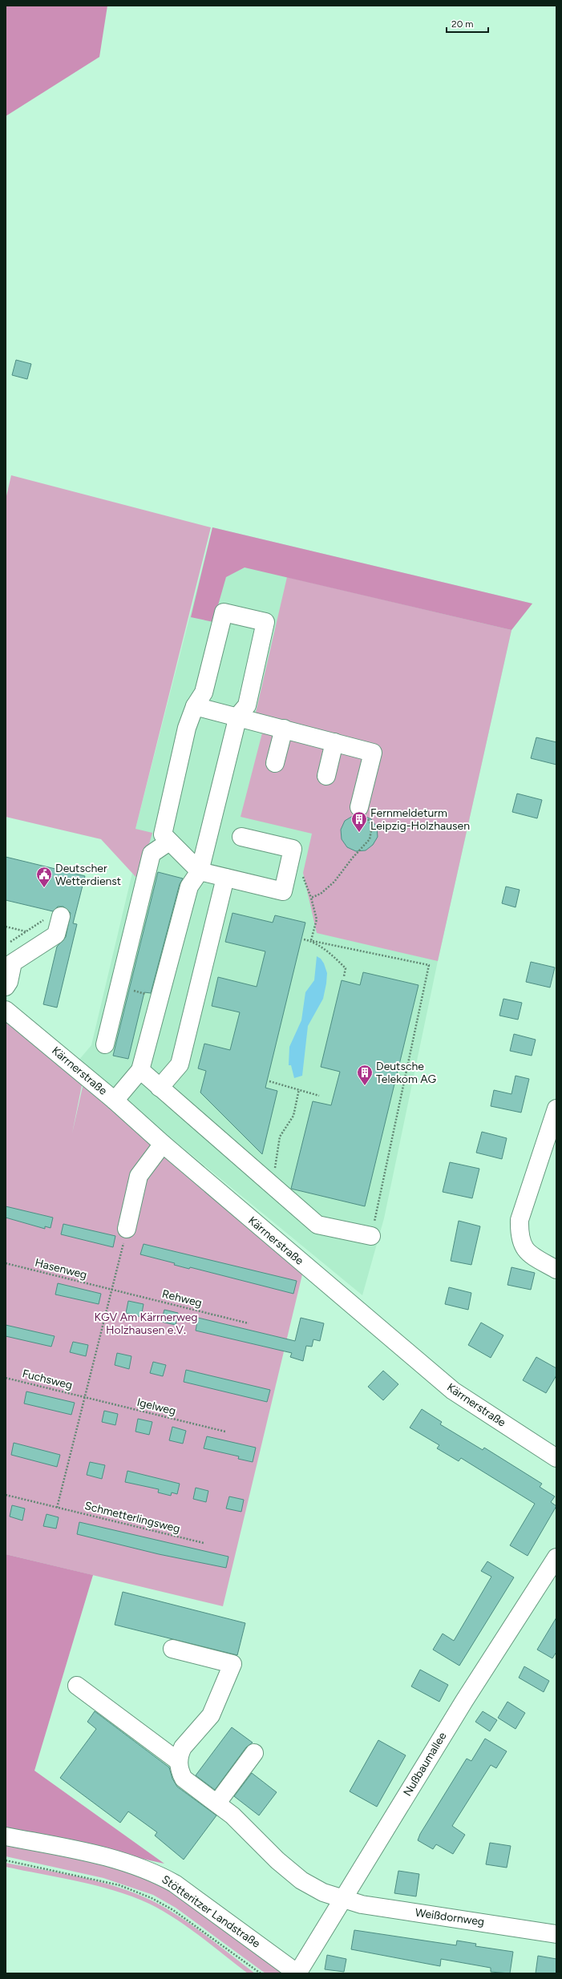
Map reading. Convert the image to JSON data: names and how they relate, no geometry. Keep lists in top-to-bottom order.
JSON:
{
  "streets": {
    "street": [
      "Kärrnerstraße",
      "Nußbaumallee",
      "Stötteritzer Landstraße",
      "Weißdornweg"
    ],
    "path": [
      "Hasenweg",
      "Rehweg",
      "Fuchsweg",
      "Igelweg",
      "Schmetterlingsweg"
    ]
  },
  "crossings": [
    ["Hasenweg", "Rehweg"],
    ["Fuchsweg", "Igelweg"],
    ["Nußbaumallee", "Stötteritzer Landstraße"],
    ["Nußbaumallee", "Weißdornweg"]
  ],
  "parks": ["KGV Am Kärrnerweg Holzhausen e.V."],
  "places": {
    "building": ["Fernmeldeturm Leipzig-Holzhausen", "Deutsche Telekom AG"],
    "public building": ["Deutscher Wetterdienst"]
  },
  "scale_bar": "20 m"
}
